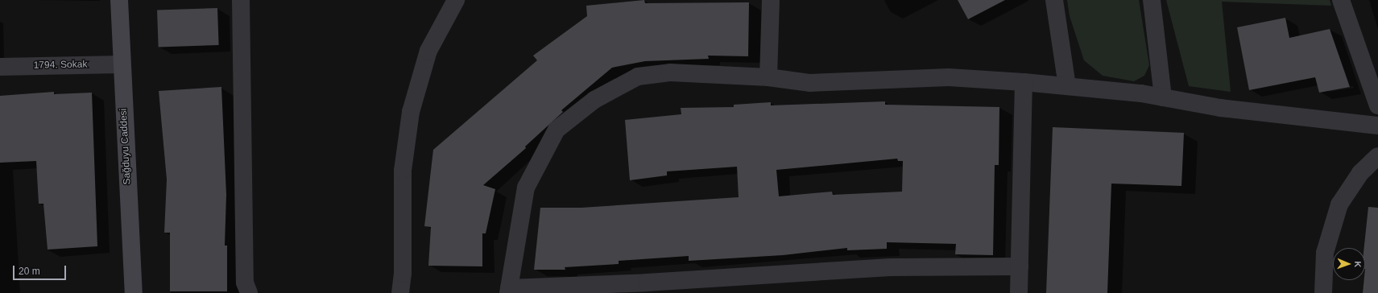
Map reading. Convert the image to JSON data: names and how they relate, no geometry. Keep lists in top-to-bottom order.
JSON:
{
  "streets": {
    "street": ["1794. Sokak", "Sağduyu Caddesi"]
  },
  "crossings": [
    ["1794. Sokak", "Sağduyu Caddesi"]
  ],
  "scale_bar": "20 m",
  "north": "right"
}
